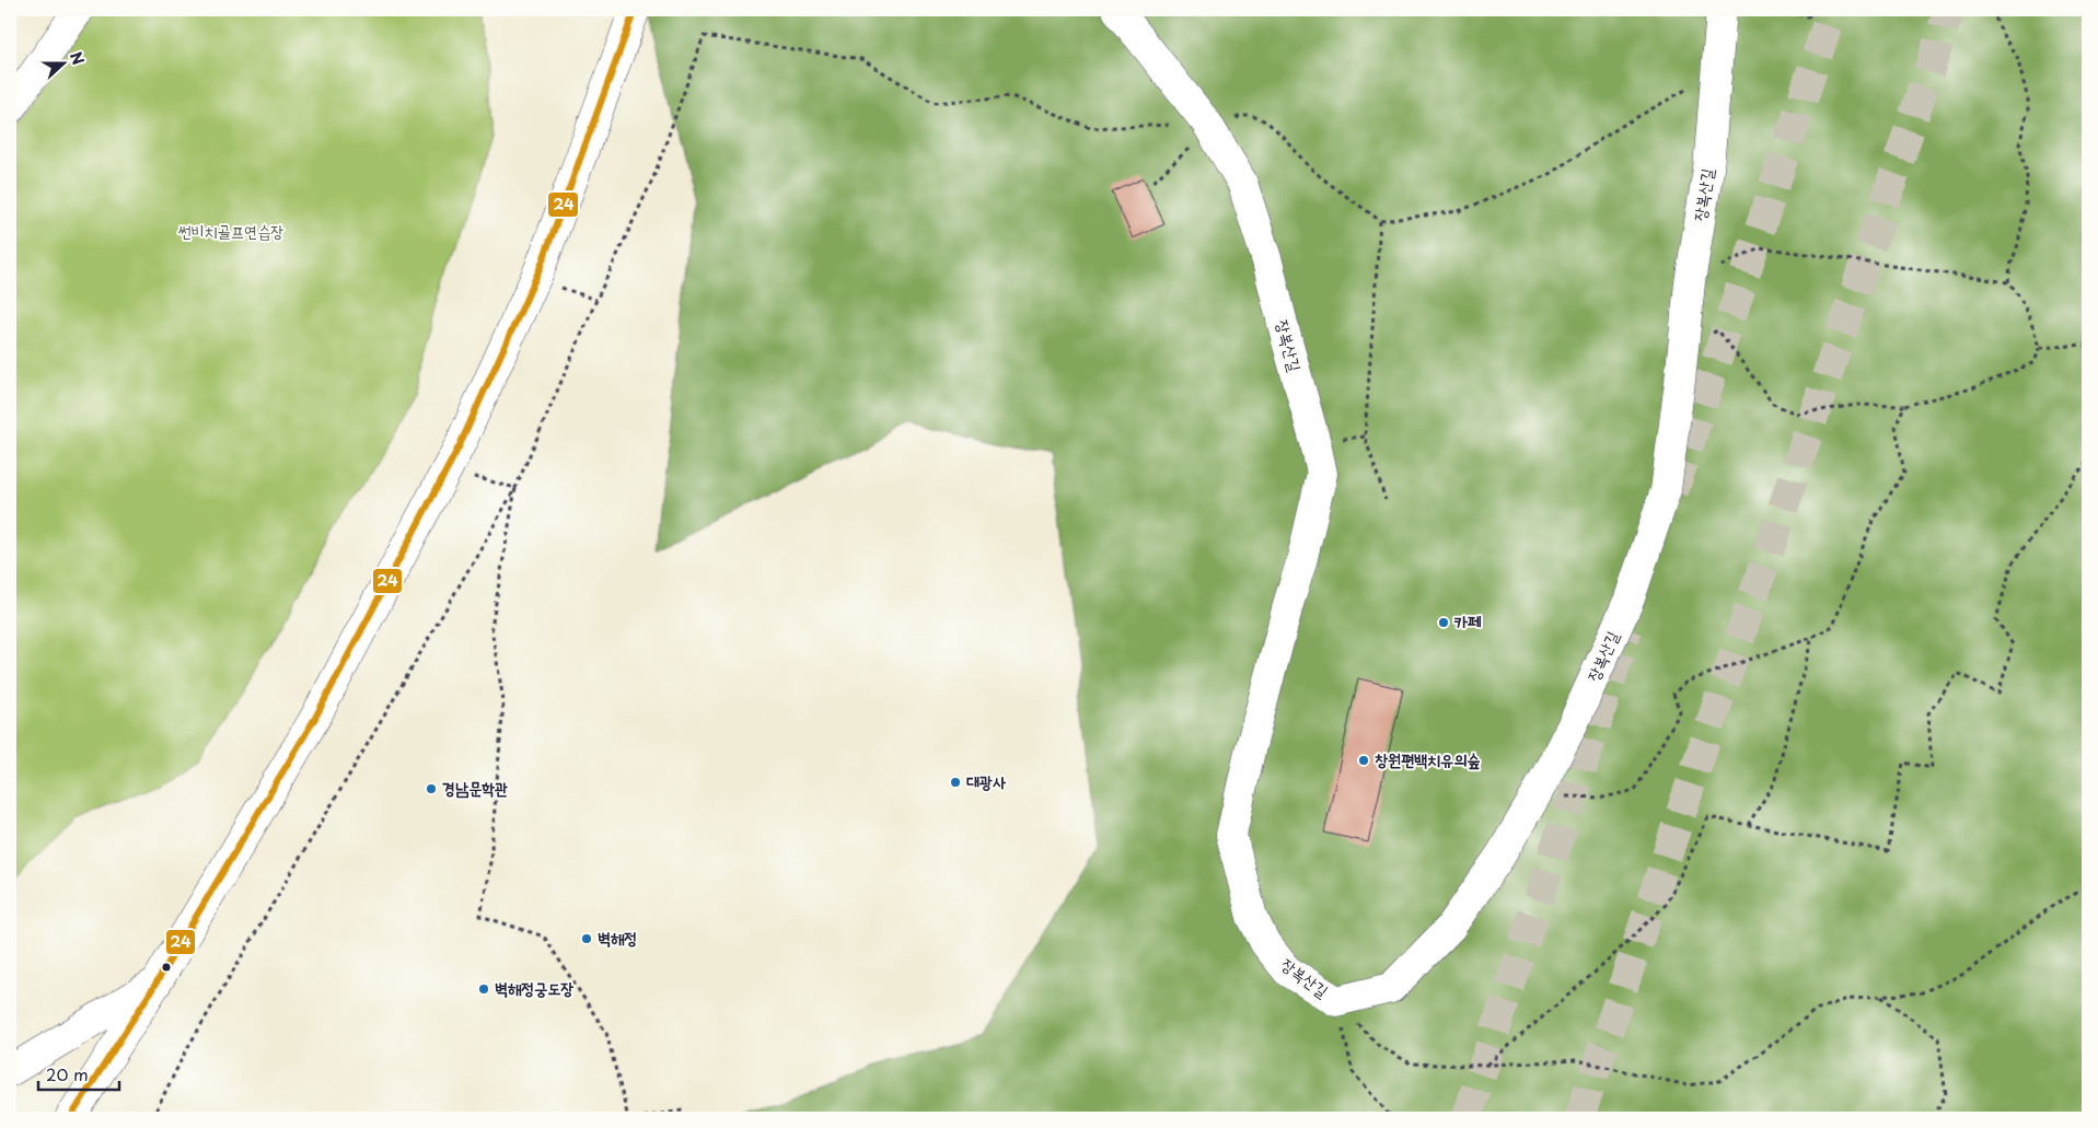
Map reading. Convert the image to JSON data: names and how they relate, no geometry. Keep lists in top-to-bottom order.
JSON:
{
  "streets": {
    "street": ["장복산길"]
  },
  "parks": ["썬비치골프연습장"],
  "places": [
    "카페",
    "창원편백치유의숲",
    "대광사",
    "경남문학관",
    "벽해정",
    "벽해정궁도장"
  ],
  "lines": ["transit line 24"],
  "scale_bar": "20 m",
  "north": "right"
}
